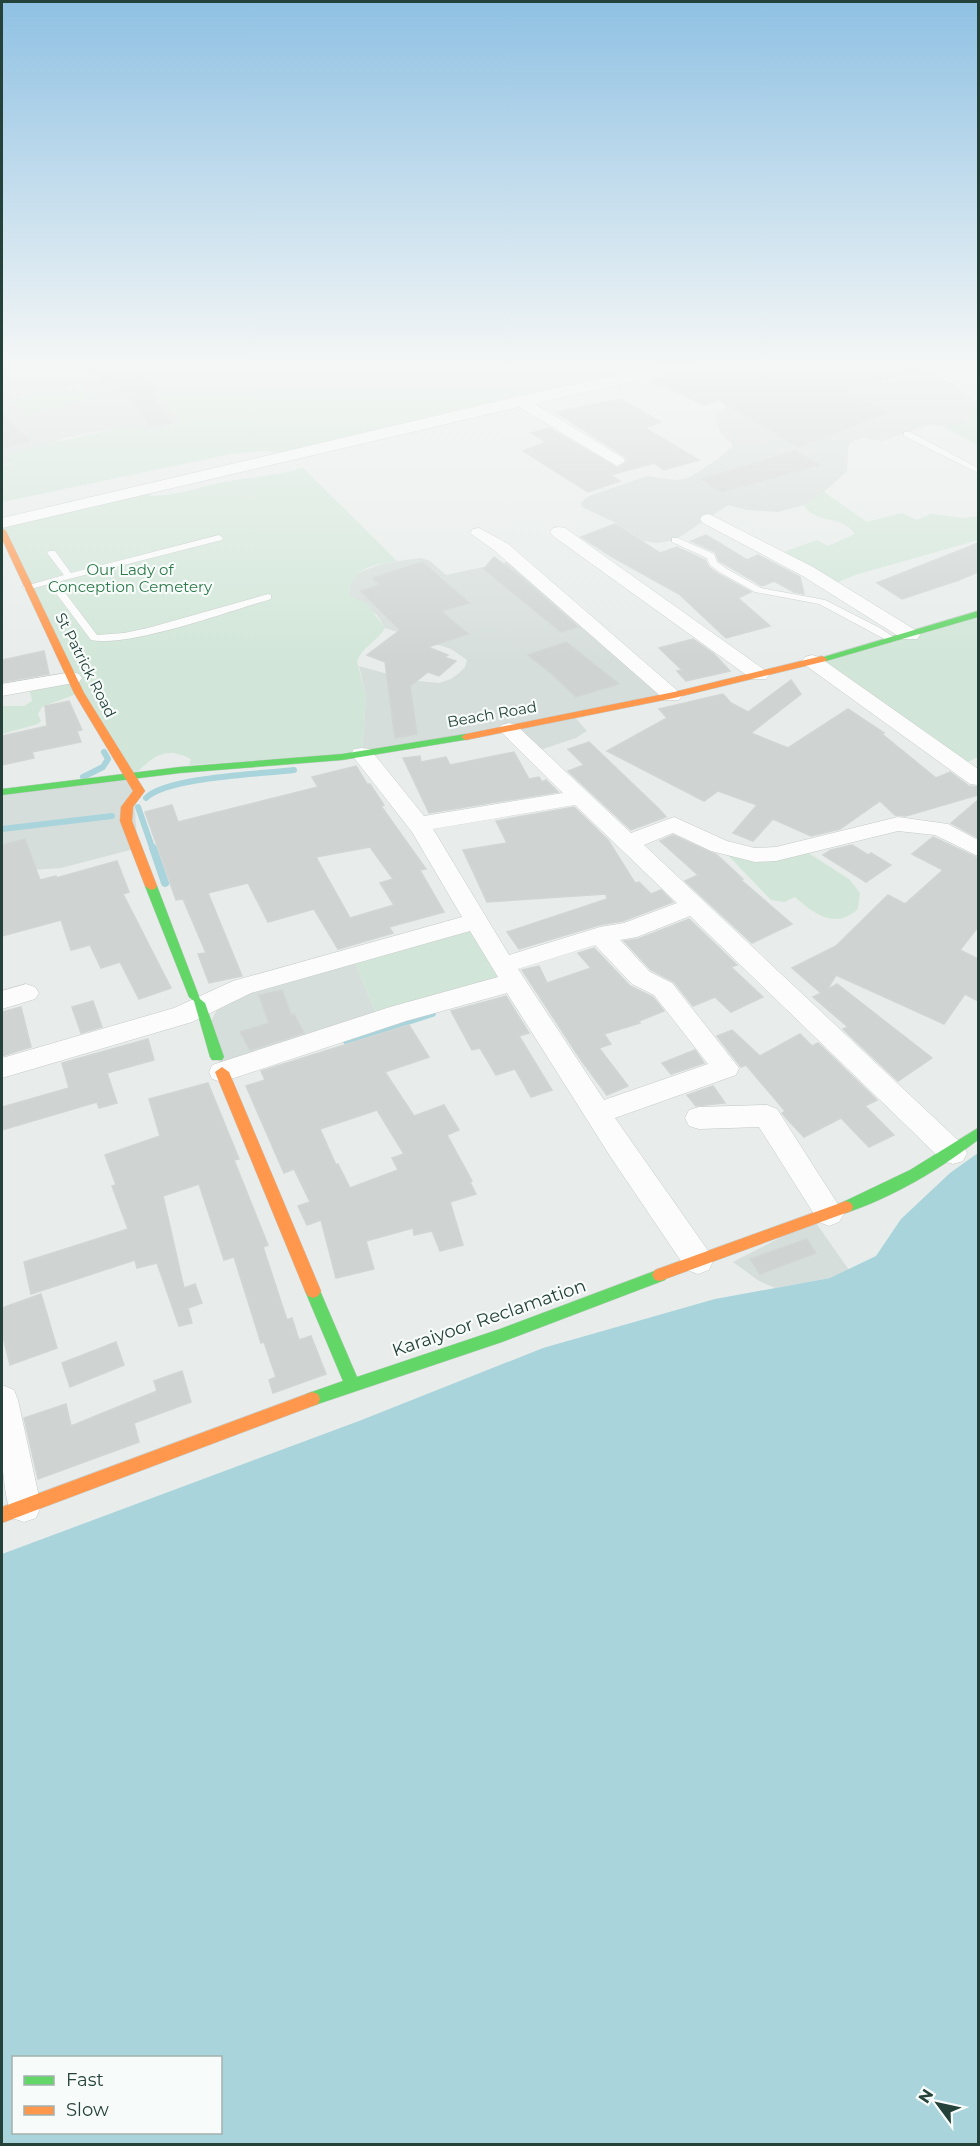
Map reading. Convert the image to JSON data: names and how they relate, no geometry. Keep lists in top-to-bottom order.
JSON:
{
  "streets": {
    "main road": ["St Patrick Road", "Beach Road", "Karaiyoor Reclamation"]
  },
  "crossings": [
    ["St Patrick Road", "Beach Road"]
  ],
  "parks": ["Our Lady of Conception Cemetery"],
  "legend": ["Fast", "Slow"],
  "north": "top left"
}
